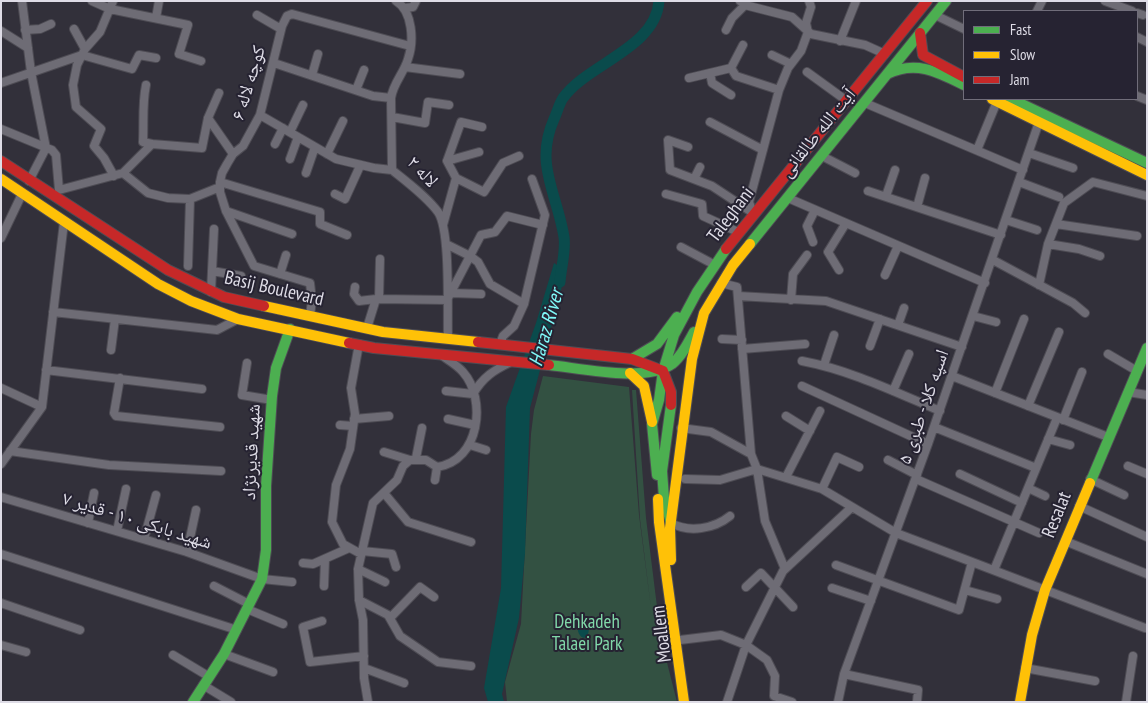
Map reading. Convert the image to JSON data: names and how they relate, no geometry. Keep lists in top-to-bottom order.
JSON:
{
  "streets": {
    "main road": [
      "آیت الله طالقانی",
      "Taleghani",
      "Basij Boulevard",
      "شهید قدیرنژاد",
      "Resalat",
      "Moallem"
    ],
    "street": [
      "کوچه لاله ۶",
      "لاله ۲",
      "اسپه کلا - طبری ۵",
      "شهید بابکی ۱۰ - قدیر ۷"
    ]
  },
  "crossings": [
    ["کوچه لاله ۶", "لاله ۲"],
    ["آیت الله طالقانی", "Moallem"],
    ["لاله ۲", "Basij Boulevard"],
    ["Taleghani", "Basij Boulevard"],
    ["Taleghani", "Moallem"],
    ["Basij Boulevard", "شهید قدیرنژاد"],
    ["شهید قدیرنژاد", "شهید بابکی ۱۰ - قدیر ۷"]
  ],
  "water": ["Haraz River"],
  "parks": ["Dehkadeh Talaei Park"],
  "legend": ["Fast", "Slow", "Jam"]
}
